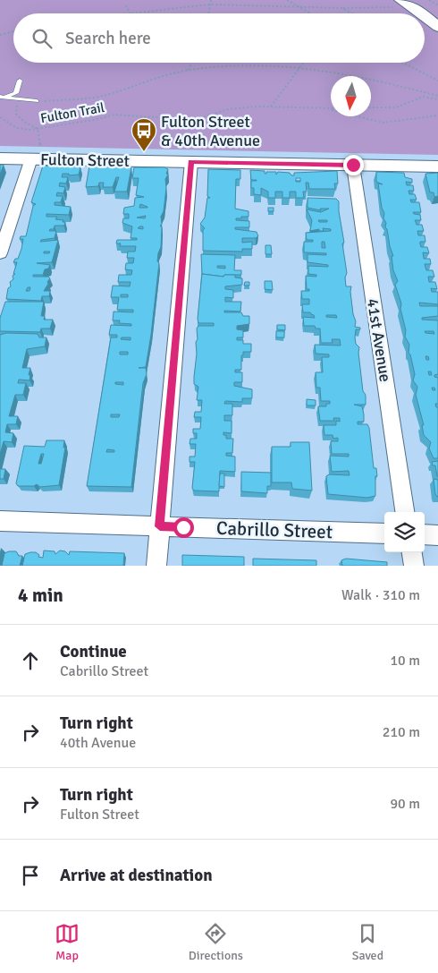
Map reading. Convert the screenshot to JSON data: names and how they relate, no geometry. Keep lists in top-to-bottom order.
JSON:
{
  "streets": {
    "main road": ["Fulton Street"],
    "street": ["41st Avenue", "Cabrillo Street"],
    "path": ["Fulton Trail"]
  },
  "crossings": [
    ["Fulton Street", "41st Avenue"]
  ],
  "places": {
    "bus stop": ["Fulton Street & 40th Avenue"]
  },
  "north": "bottom",
  "page": {
    "search": "Search here",
    "heading": ["4 min", "Walk · 310 m"],
    "list": [
      ["Continue", "Cabrillo Street", "10 m"],
      ["Turn right", "40th Avenue", "210 m"],
      ["Turn right", "Fulton Street", "90 m"],
      "Arrive at destination"
    ],
    "nav": ["Map", "Directions", "Saved"]
  }
}
